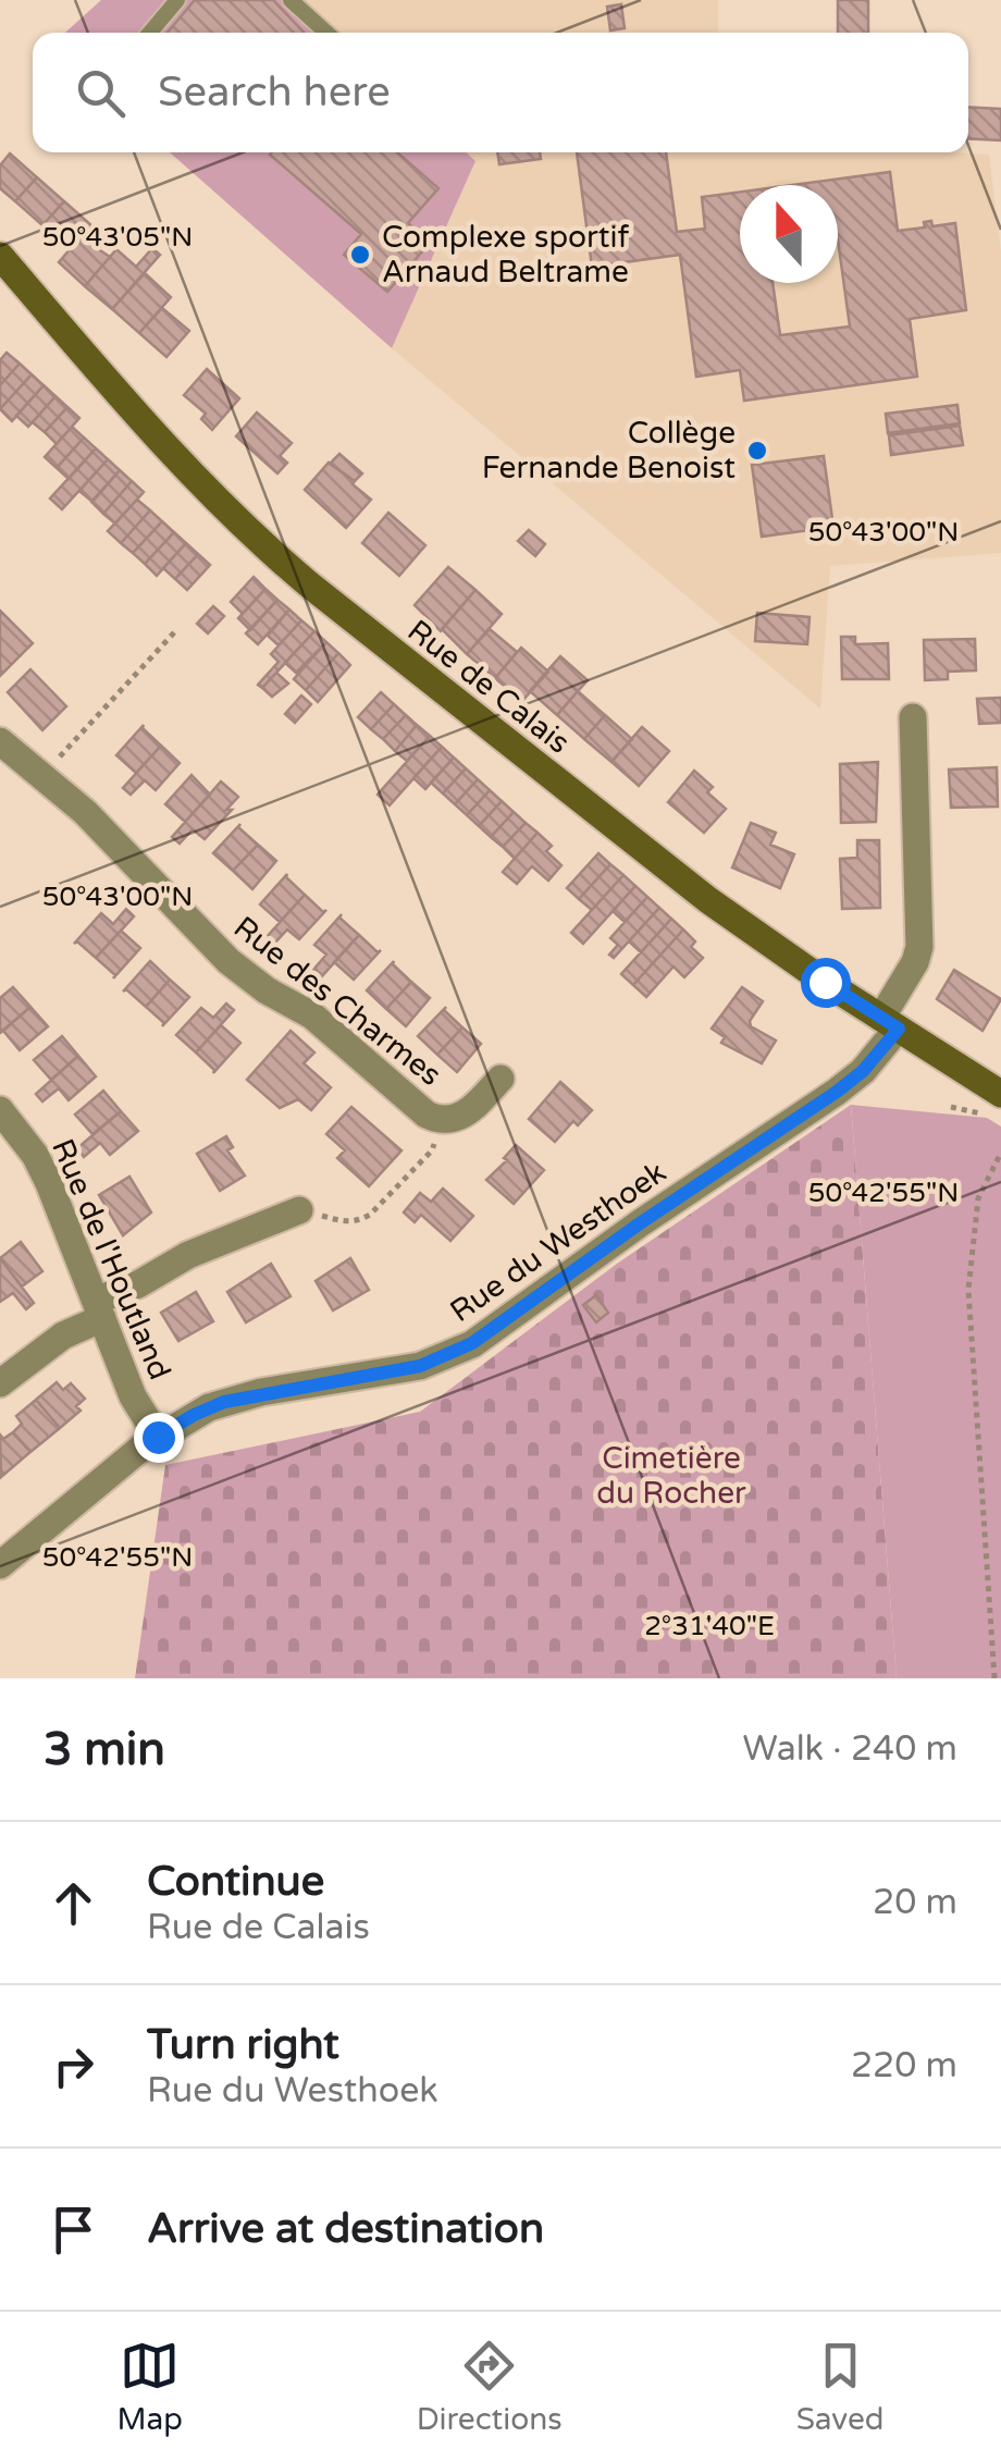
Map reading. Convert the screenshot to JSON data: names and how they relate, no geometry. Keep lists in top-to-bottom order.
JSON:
{
  "streets": {
    "street": [
      "Rue de Calais",
      "Rue des Charmes",
      "Rue du Westhoek",
      "Rue de l'Houtland"
    ]
  },
  "crossings": [
    ["Rue de Calais", "Rue du Westhoek"],
    ["Rue du Westhoek", "Rue de l'Houtland"]
  ],
  "parks": ["Cimetière du Rocher"],
  "places": ["Complexe sportif Arnaud Beltrame", "Collège Fernande Benoist"],
  "north": "top",
  "page": {
    "search": "Search here",
    "heading": ["3 min", "Walk · 240 m"],
    "list": [
      ["Continue", "Rue de Calais", "20 m"],
      ["Turn right", "Rue du Westhoek", "220 m"],
      "Arrive at destination"
    ],
    "nav": ["Map", "Directions", "Saved"]
  },
  "coordinates": [
    "50°43'05\"N",
    "50°43'00\"N",
    "50°42'55\"N",
    "2°31'40\"E"
  ]
}
